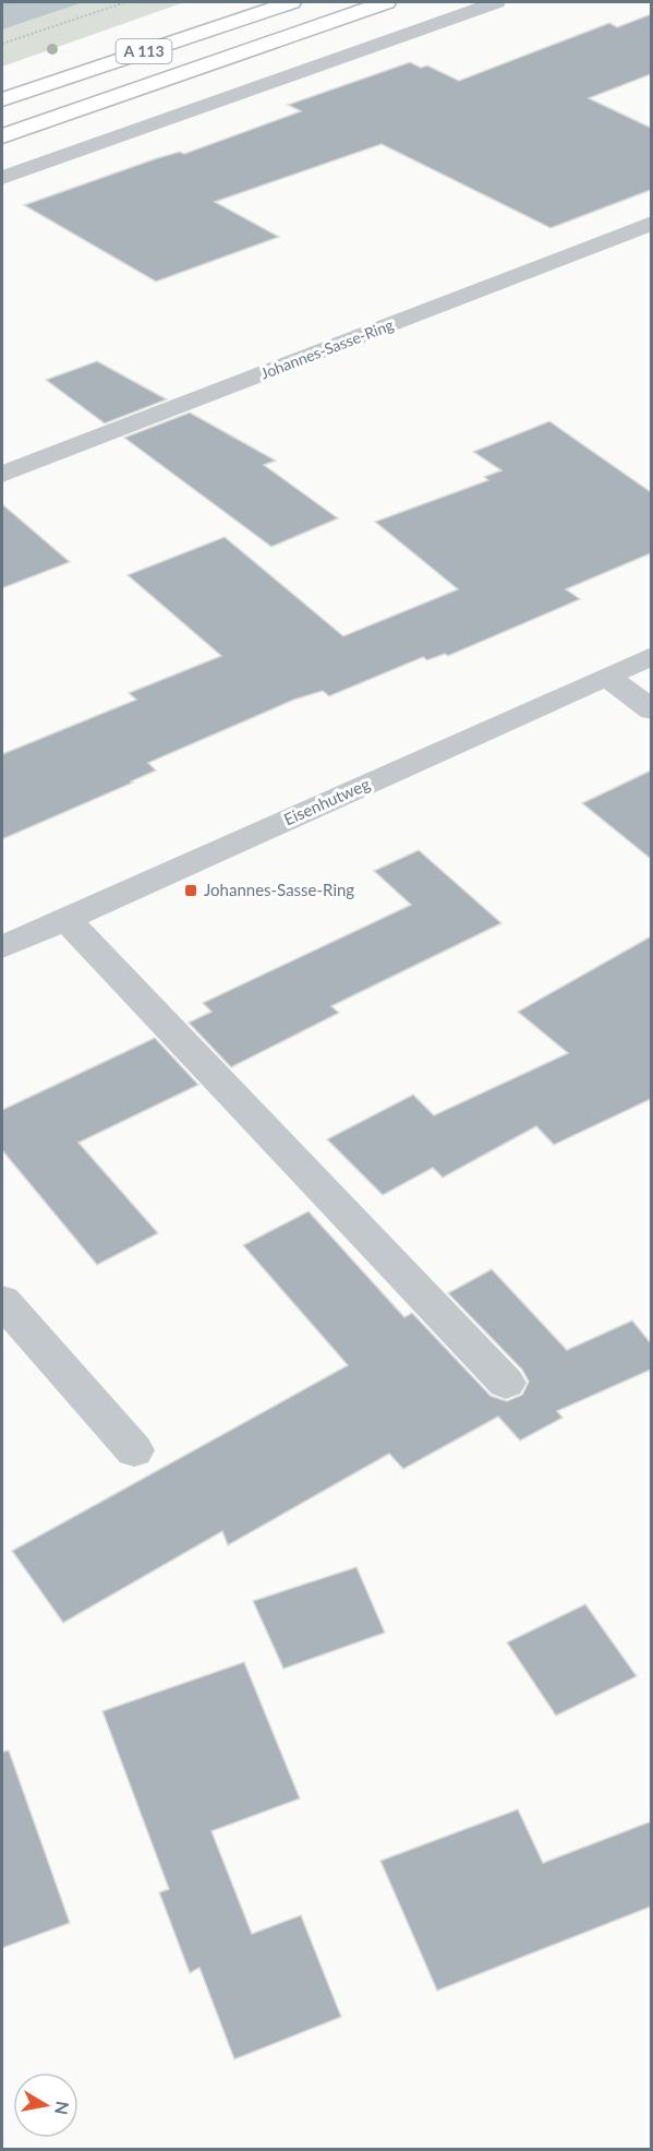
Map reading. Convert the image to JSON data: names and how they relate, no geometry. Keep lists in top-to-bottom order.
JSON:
{
  "streets": {
    "highway": ["A 113"],
    "street": ["Johannes-Sasse-Ring", "Eisenhutweg"]
  },
  "places": {
    "transit": ["Johannes-Sasse-Ring"]
  },
  "north": "right"
}
